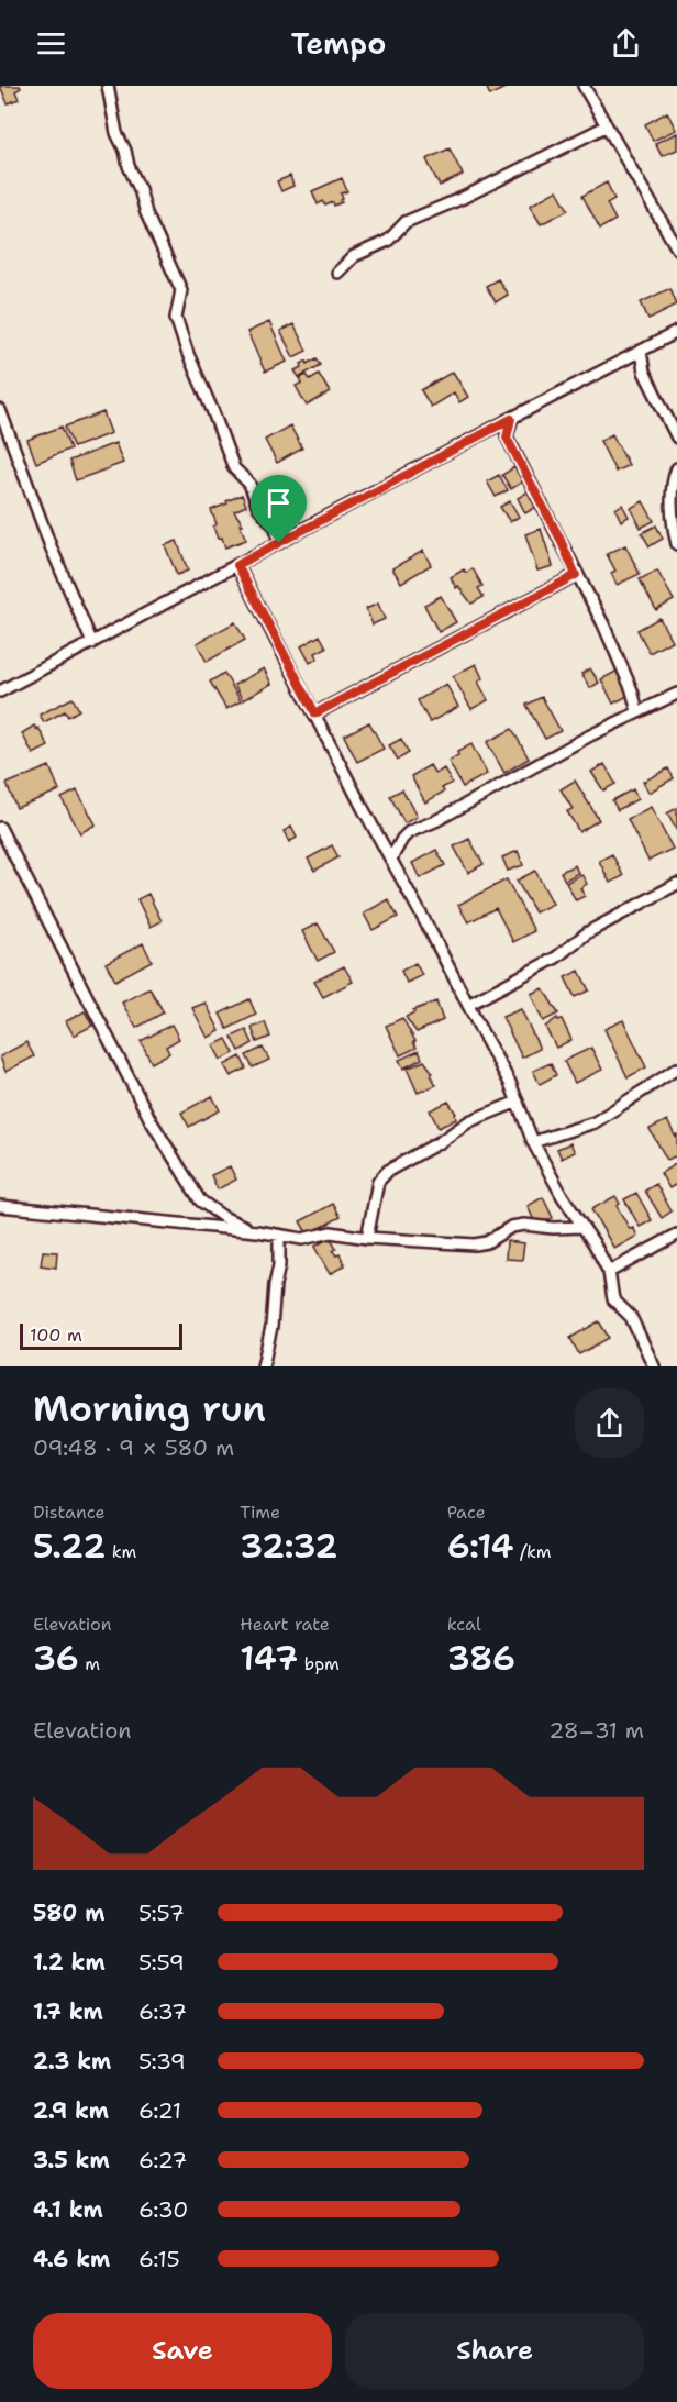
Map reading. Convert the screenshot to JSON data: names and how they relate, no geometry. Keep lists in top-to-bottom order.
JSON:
{
  "scale_bar": "100 m",
  "page": {
    "header": "Tempo",
    "scale": "100 m",
    "heading": ["Morning run", "09:48 · 9 × 580 m"],
    "stats": [
      ["Distance", "5.22 km"],
      ["Time", "32:32"],
      ["Pace", "6:14 /km"],
      ["Elevation", "36 m"],
      ["Heart rate", "147 bpm"],
      ["kcal", "386"]
    ],
    "chart": ["Elevation", "28–31 m"],
    "list": [
      {
        "name": "580 m",
        "note": "5:57"
      },
      {
        "name": "1.2 km",
        "note": "5:59"
      },
      {
        "name": "1.7 km",
        "note": "6:37"
      },
      {
        "name": "2.3 km",
        "note": "5:39"
      },
      {
        "name": "2.9 km",
        "note": "6:21"
      },
      {
        "name": "3.5 km",
        "note": "6:27"
      },
      {
        "name": "4.1 km",
        "note": "6:30"
      },
      {
        "name": "4.6 km",
        "note": "6:15"
      }
    ],
    "buttons": ["Save", "Share"]
  }
}
